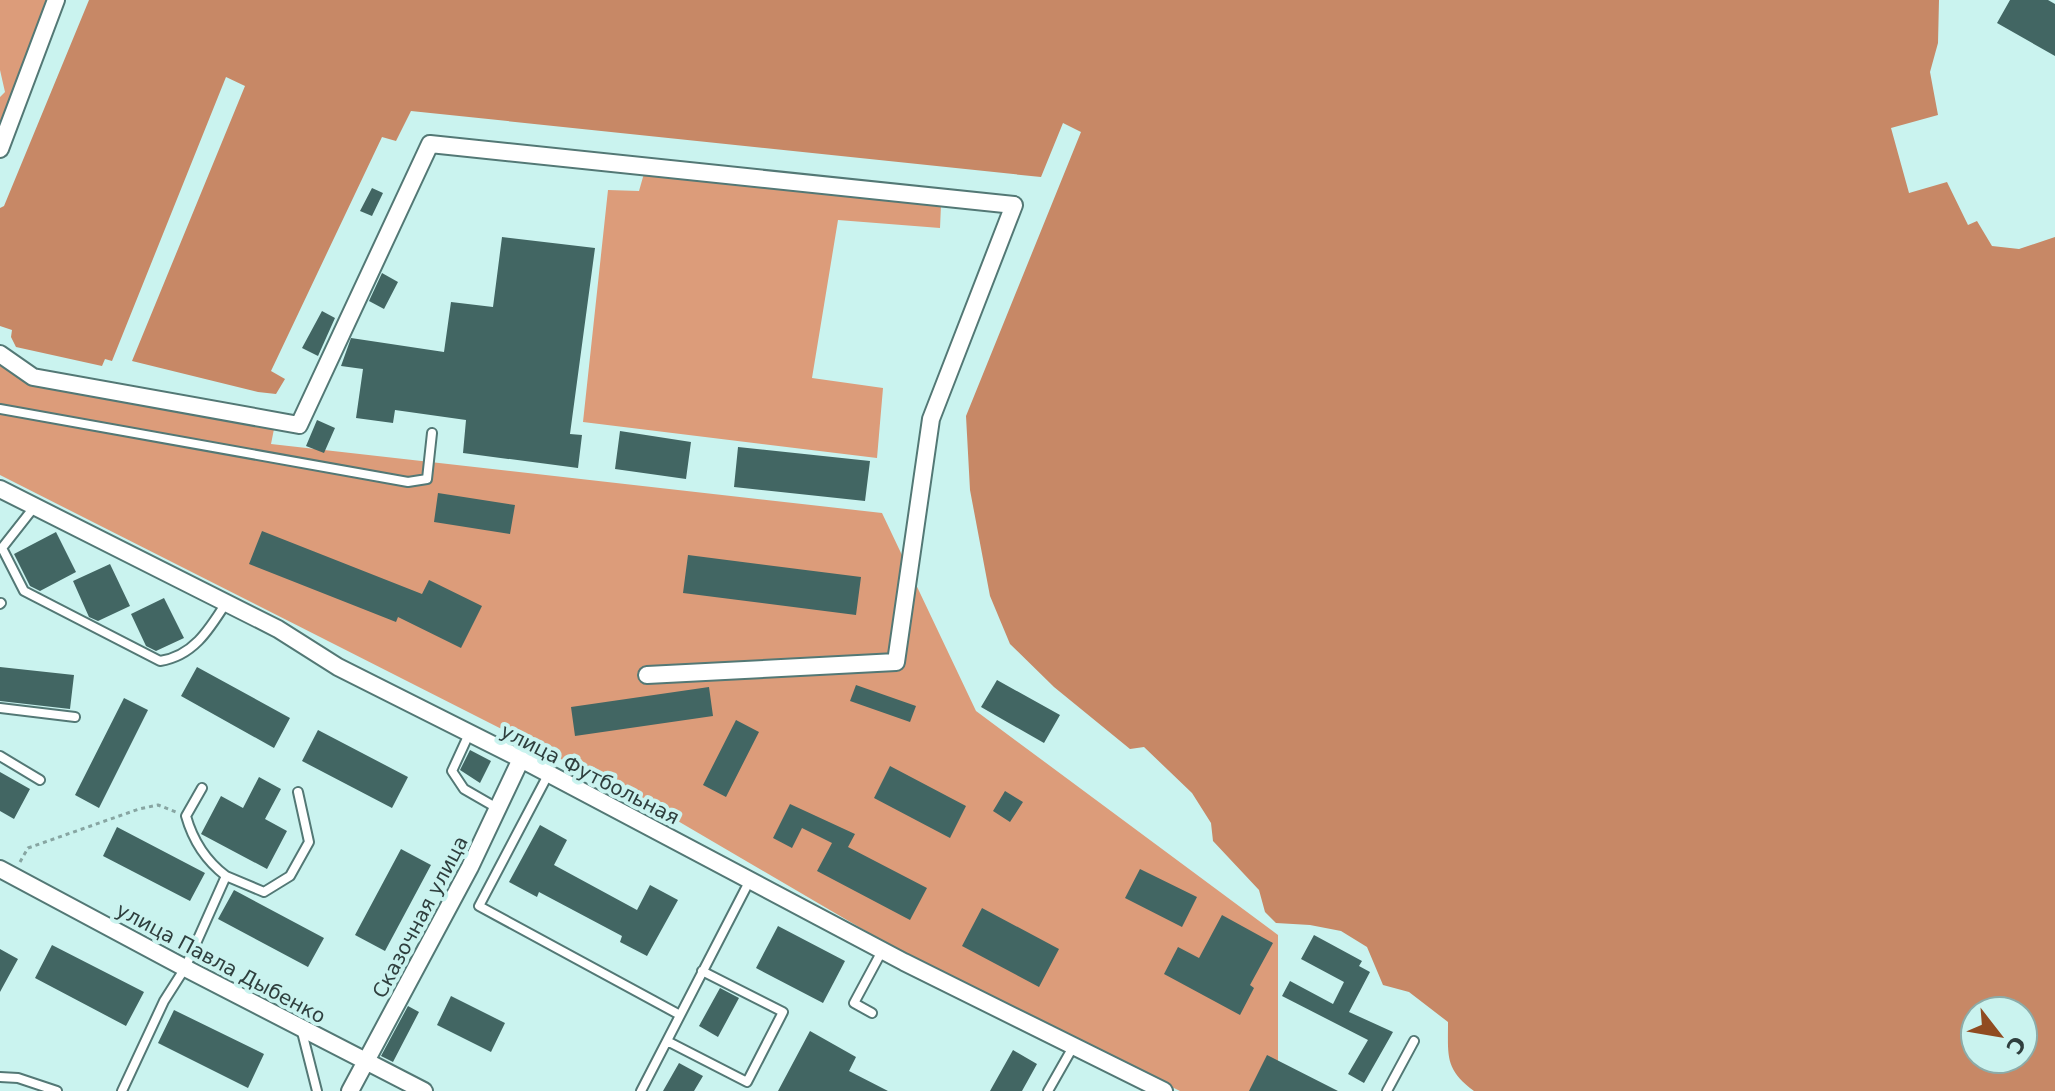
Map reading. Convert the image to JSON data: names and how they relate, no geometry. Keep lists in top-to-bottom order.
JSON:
{
  "streets": {
    "street": ["улица Футбольная", "Сказочная улица", "улица Павла Дыбенко"]
  },
  "crossings": [
    ["улица Футбольная", "Сказочная улица"],
    ["Сказочная улица", "улица Павла Дыбенко"]
  ],
  "north": "bottom right"
}
